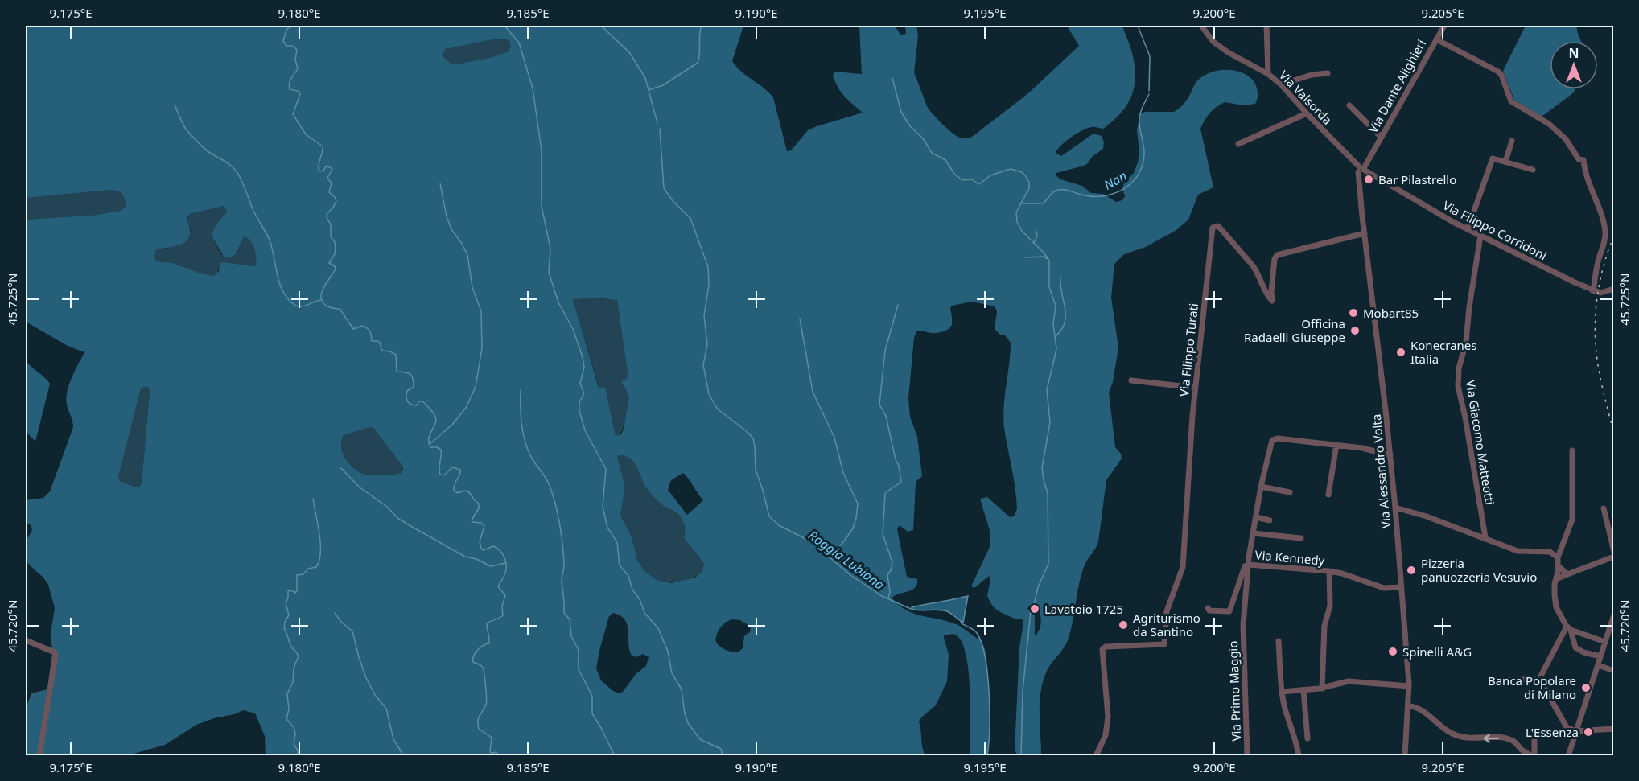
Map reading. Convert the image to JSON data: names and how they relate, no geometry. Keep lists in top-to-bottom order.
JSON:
{
  "streets": {
    "street": [
      "Via Dante Alighieri",
      "Via Valsorda",
      "Via Filippo Corridoni",
      "Via Filippo Turati",
      "Via Giacomo Matteotti",
      "Via Alessandro Volta",
      "Via Kennedy",
      "Via Primo Maggio"
    ]
  },
  "crossings": [
    ["Via Dante Alighieri", "Via Valsorda"],
    ["Via Dante Alighieri", "Via Filippo Corridoni"],
    ["Via Dante Alighieri", "Via Alessandro Volta"],
    ["Via Valsorda", "Via Filippo Corridoni"],
    ["Via Valsorda", "Via Alessandro Volta"],
    ["Via Filippo Corridoni", "Via Giacomo Matteotti"],
    ["Via Filippo Corridoni", "Via Alessandro Volta"],
    ["Via Filippo Turati", "Via Alessandro Volta"],
    ["Via Alessandro Volta", "Via Kennedy"],
    ["Via Kennedy", "Via Primo Maggio"]
  ],
  "water": ["Nan", "Roggia Lubiana"],
  "places": [
    "Bar Pilastrello",
    "Mobart85",
    "Officina Radaelli Giuseppe",
    "Konecranes Italia",
    "Pizzeria panuozzeria Vesuvio",
    "Lavatoio 1725",
    "Agriturismo da Santino",
    "Spinelli A&G",
    "Banca Popolare di Milano",
    "L'Essenza"
  ],
  "north": "top",
  "coordinates": [
    "9.175°E",
    "9.180°E",
    "9.185°E",
    "9.190°E",
    "9.195°E",
    "9.200°E",
    "9.205°E",
    "45.725°N",
    "45.720°N"
  ]
}
